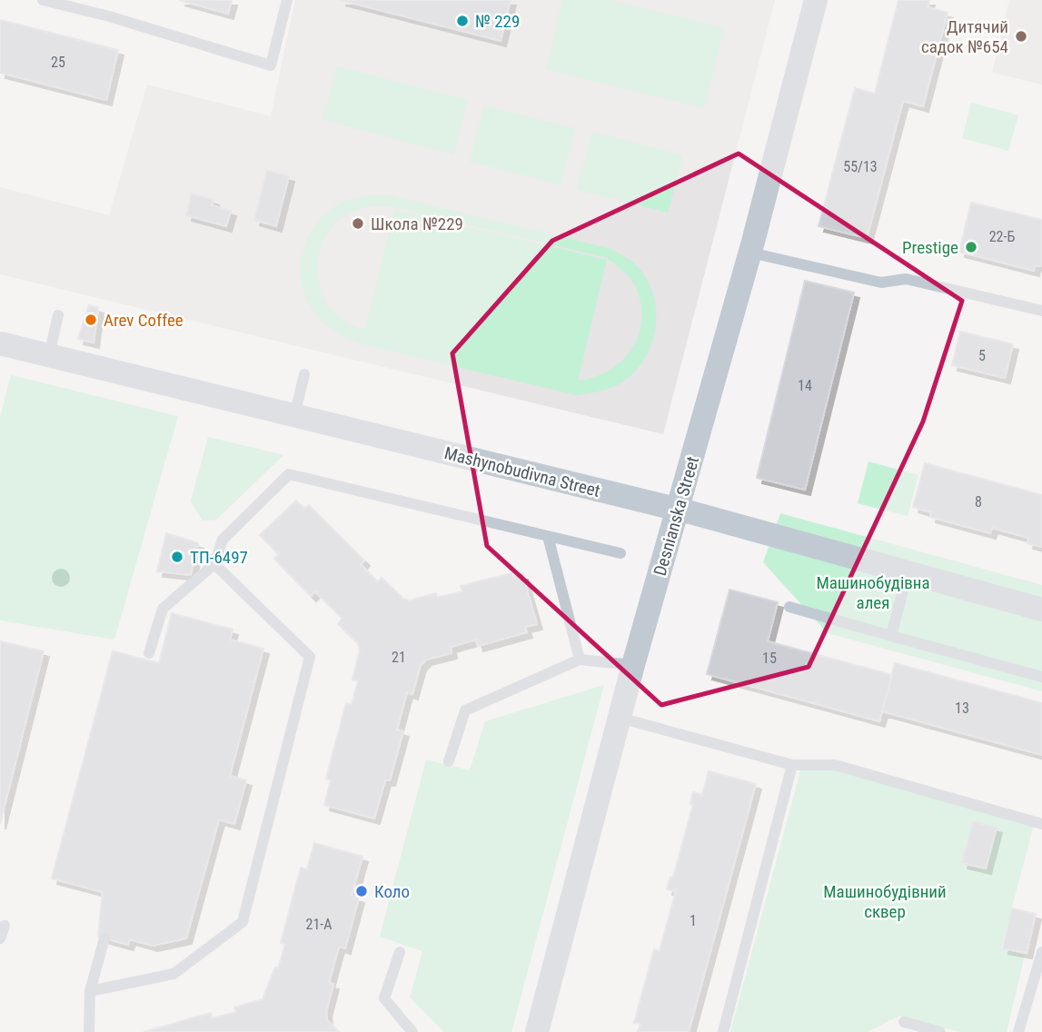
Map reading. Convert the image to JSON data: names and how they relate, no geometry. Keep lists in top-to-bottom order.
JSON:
{
  "streets": {
    "street": ["Mashynobudivna Street", "Desnianska Street"]
  },
  "crossings": [
    ["Mashynobudivna Street", "Desnianska Street"]
  ],
  "parks": ["Машинобудівна алея", "Машинобудівний сквер"],
  "places": [
    "№ 229",
    "Дитячий садок №654",
    "Школа №229",
    "Prestige",
    "Arev Coffee",
    "ТП-6497",
    "Коло"
  ],
  "house_numbers": [
    "25",
    "55/13",
    "22-Б",
    "5",
    "14",
    "8",
    "21",
    "15",
    "13",
    "1",
    "21-А"
  ]
}
